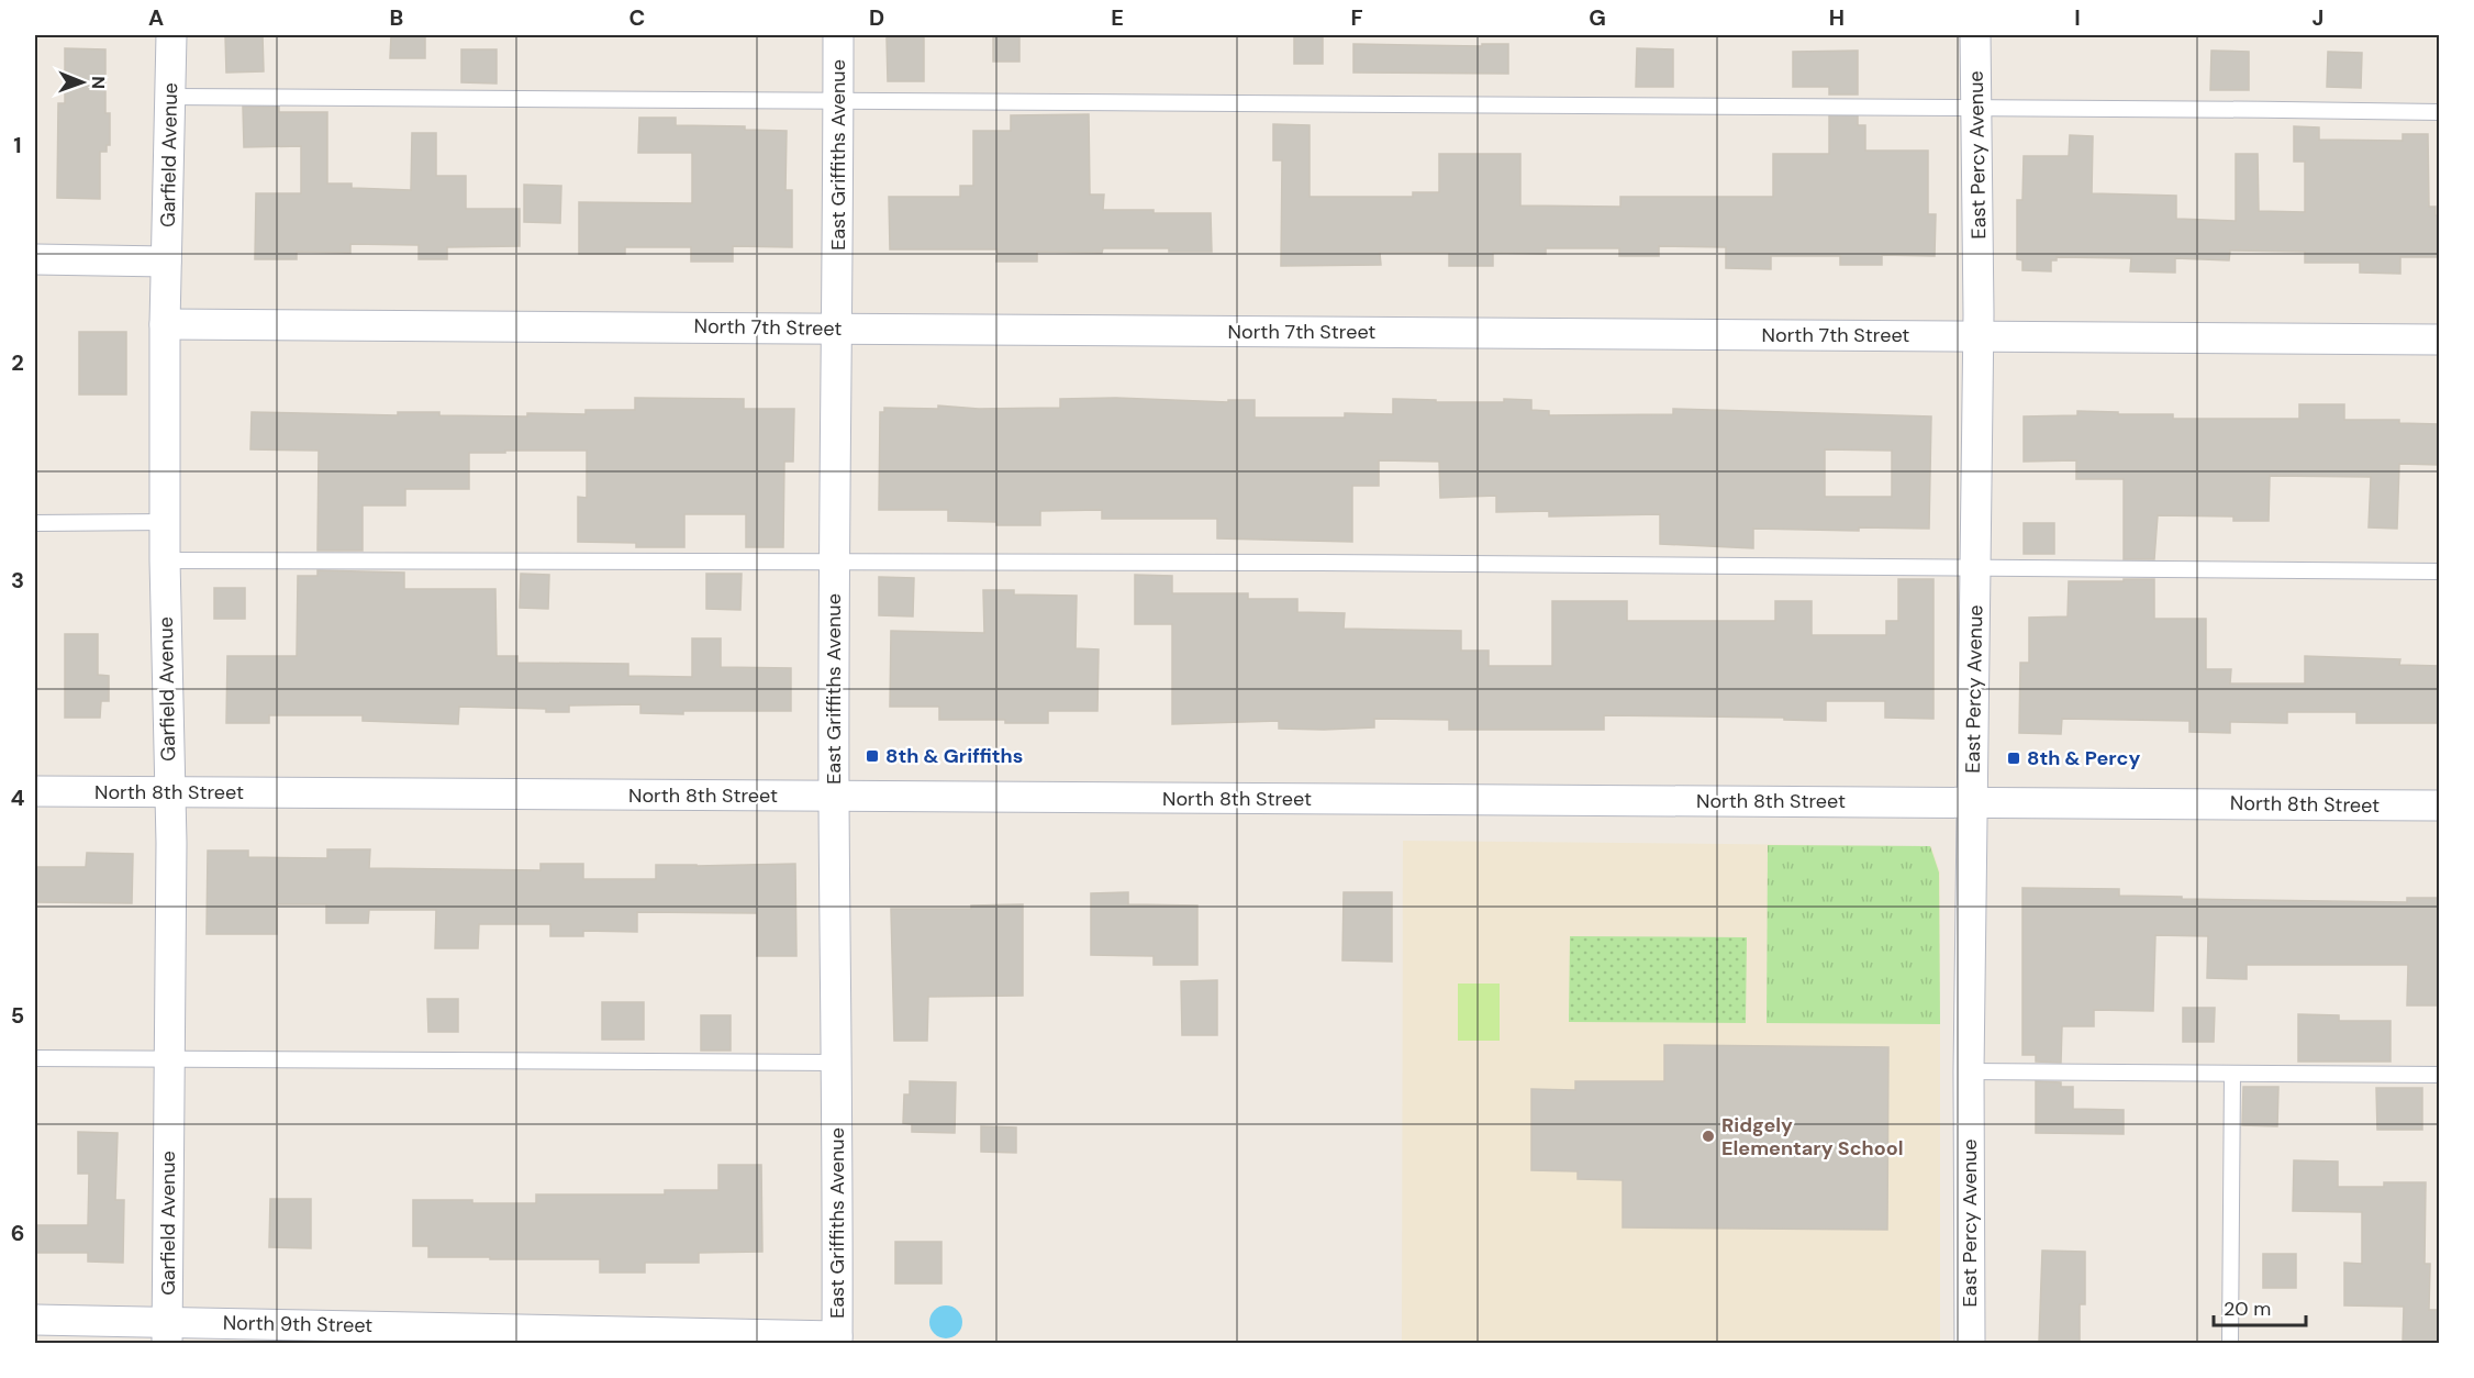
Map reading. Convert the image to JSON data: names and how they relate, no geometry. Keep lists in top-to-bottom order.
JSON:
{
  "streets": {
    "street": [
      "Garfield Avenue",
      "East Griffiths Avenue",
      "East Percy Avenue",
      "North 7th Street",
      "North 8th Street",
      "North 9th Street"
    ]
  },
  "crossings": [
    ["Garfield Avenue", "North 7th Street"],
    ["Garfield Avenue", "North 8th Street"],
    ["Garfield Avenue", "North 9th Street"],
    ["East Griffiths Avenue", "North 7th Street"],
    ["East Griffiths Avenue", "North 8th Street"],
    ["East Griffiths Avenue", "North 9th Street"],
    ["East Percy Avenue", "North 7th Street"],
    ["East Percy Avenue", "North 8th Street"]
  ],
  "places": {
    "transit": ["8th & Griffiths", "8th & Percy"],
    "other": ["Ridgely Elementary School"]
  },
  "scale_bar": "20 m",
  "north": "right",
  "grid": {
    "columns": [
      "A",
      "B",
      "C",
      "D",
      "E",
      "F",
      "G",
      "H",
      "I",
      "J"
    ],
    "rows": [
      "1",
      "2",
      "3",
      "4",
      "5",
      "6"
    ]
  }
}
